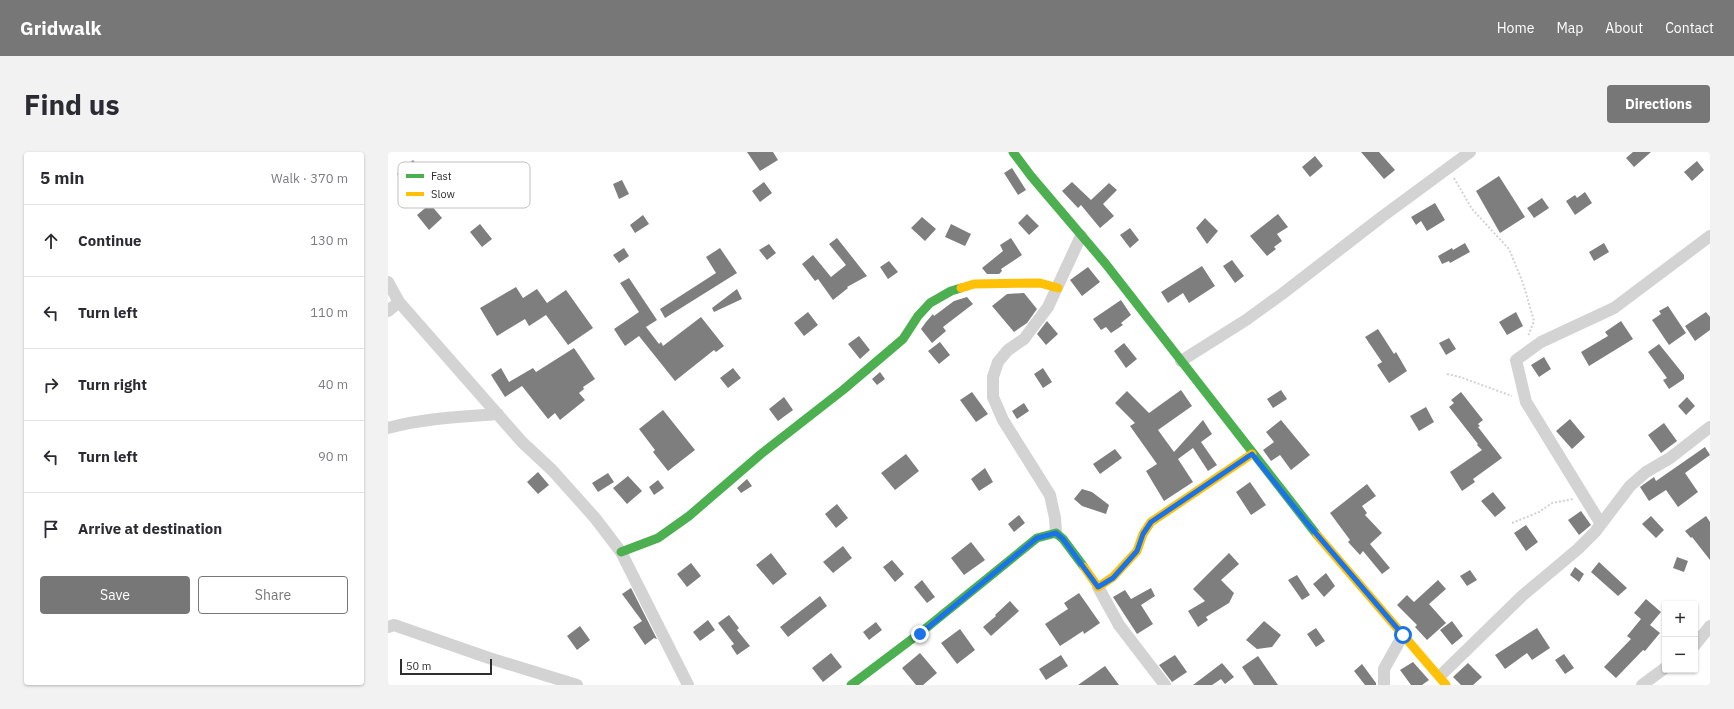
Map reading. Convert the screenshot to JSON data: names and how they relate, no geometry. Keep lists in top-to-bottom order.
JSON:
{
  "legend": ["Fast", "Slow"],
  "scale_bar": "50 m",
  "page": {
    "header": "Gridwalk",
    "nav": [
      "Home",
      "Map",
      "About",
      "Contact"
    ],
    "buttons": [
      "Directions",
      ["Save", "Share"]
    ],
    "title": "Find us",
    "heading": ["5 min", "Walk · 370 m"],
    "list": [
      ["Continue", "130 m"],
      ["Turn left", "110 m"],
      ["Turn right", "40 m"],
      ["Turn left", "90 m"],
      "Arrive at destination"
    ],
    "map_buttons": ["+", "−"],
    "scale": "50 m"
  }
}
